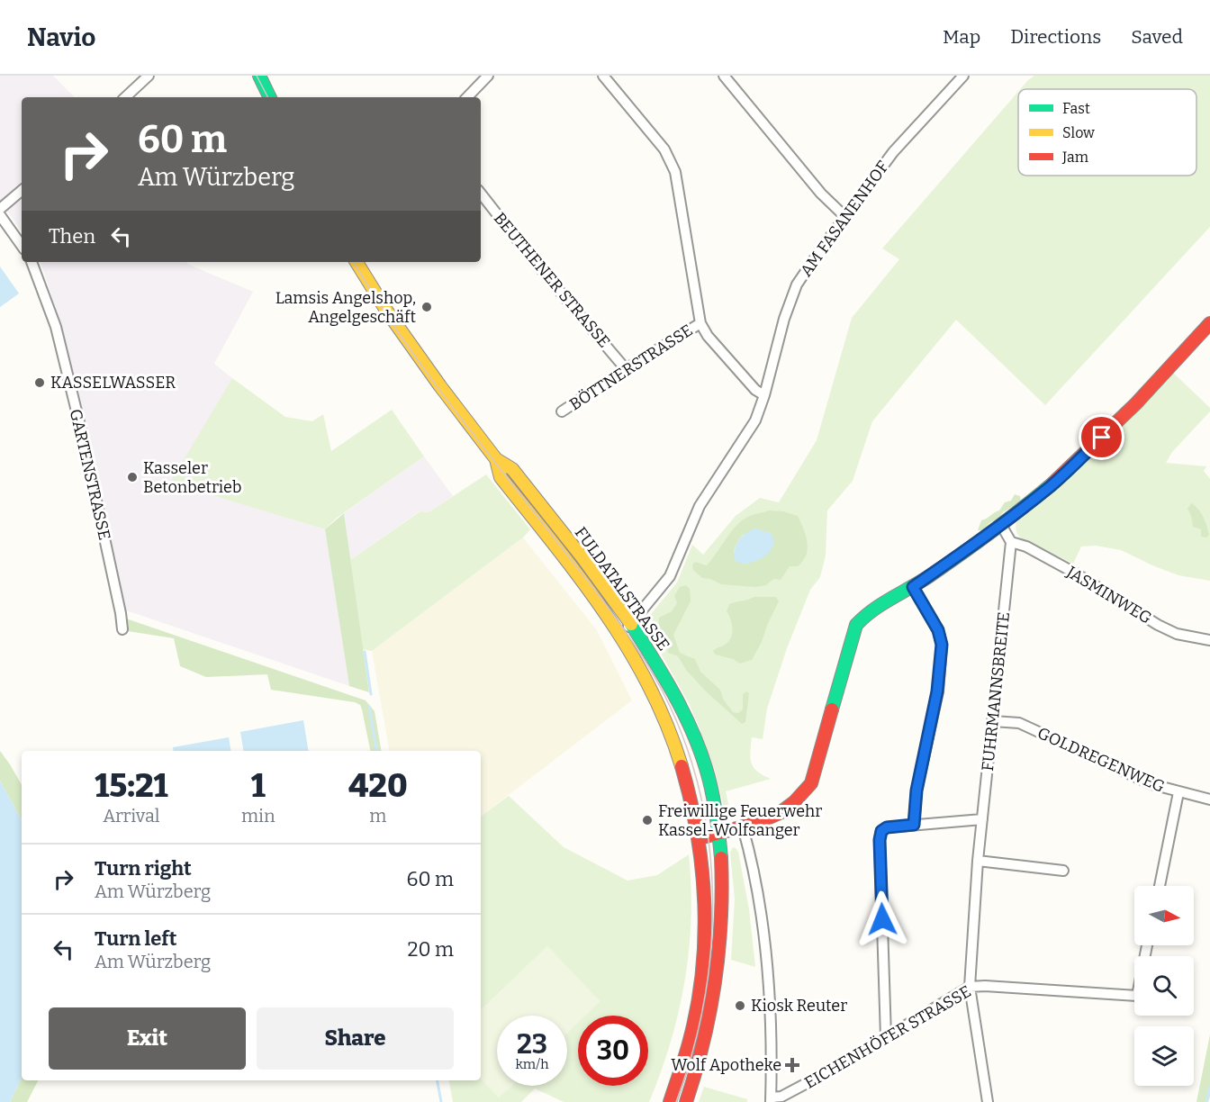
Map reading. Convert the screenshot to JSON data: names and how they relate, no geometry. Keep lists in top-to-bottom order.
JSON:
{
  "streets": {
    "main road": ["FULDATALSTRASSE"],
    "street": [
      "AM FASANENHOF",
      "BEUTHENER STRASSE",
      "BÖTTNERSTRASSE",
      "GARTENSTRASSE",
      "JASMINWEG",
      "FUHRMANNSBREITE",
      "GOLDREGENWEG",
      "EICHENHÖFER STRASSE"
    ]
  },
  "crossings": [
    ["AM FASANENHOF", "BÖTTNERSTRASSE"],
    ["AM FASANENHOF", "FULDATALSTRASSE"],
    ["BEUTHENER STRASSE", "BÖTTNERSTRASSE"],
    ["JASMINWEG", "FUHRMANNSBREITE"],
    ["FUHRMANNSBREITE", "GOLDREGENWEG"],
    ["FUHRMANNSBREITE", "EICHENHÖFER STRASSE"]
  ],
  "places": {
    "other": [
      "Lamsis Angelshop, Angelgeschäft",
      "KASSELWASSER",
      "Kasseler Betonbetrieb",
      "Freiwillige Feuerwehr Kassel-Wolfsanger",
      "Kiosk Reuter"
    ],
    "health": ["Wolf Apotheke"]
  },
  "legend": ["Fast", "Slow", "Jam"],
  "north": "right",
  "page": {
    "header": "Navio",
    "nav": ["Map", "Directions", "Saved"],
    "turn": ["60 m", "Am Würzberg"],
    "then": "Then",
    "eta": [
      "15:21",
      "Arrival",
      "1",
      "min",
      "420",
      "m"
    ],
    "list": [
      {
        "name": "Turn right",
        "note": "Am Würzberg",
        "value": "60 m"
      },
      {
        "name": "Turn left",
        "note": "Am Würzberg",
        "value": "20 m"
      }
    ],
    "buttons": ["Exit", "Share"],
    "speed": "23 km/h",
    "limit": "30"
  }
}
